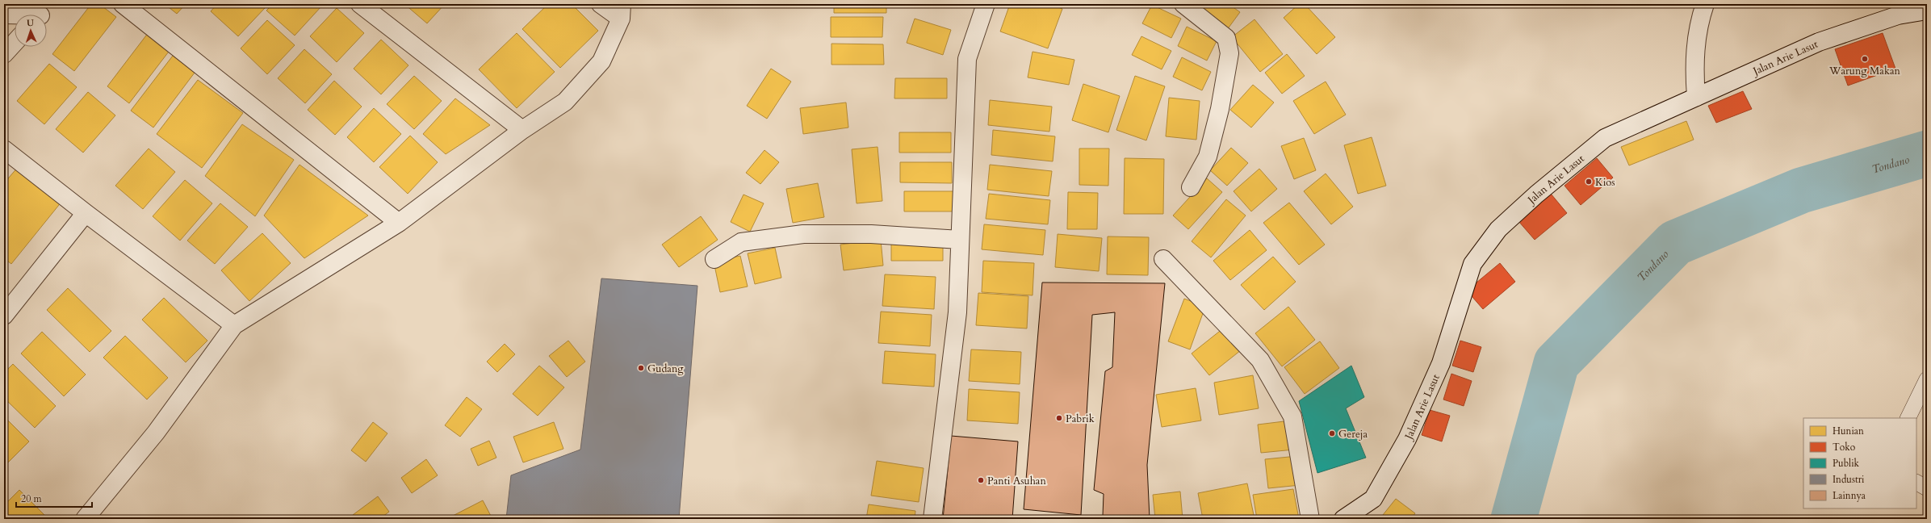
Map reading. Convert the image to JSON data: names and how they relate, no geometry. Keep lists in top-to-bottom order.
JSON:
{
  "streets": {
    "street": ["Jalan Arie Lasut"]
  },
  "water": ["Tondano"],
  "places": [
    "Warung Makan",
    "Kios",
    "Gudang",
    "Pabrik",
    "Gereja",
    "Panti Asuhan"
  ],
  "legend": [
    "Hunian",
    "Toko",
    "Publik",
    "Industri",
    "Lainnya"
  ],
  "scale_bar": "20 m",
  "north": "top"
}
